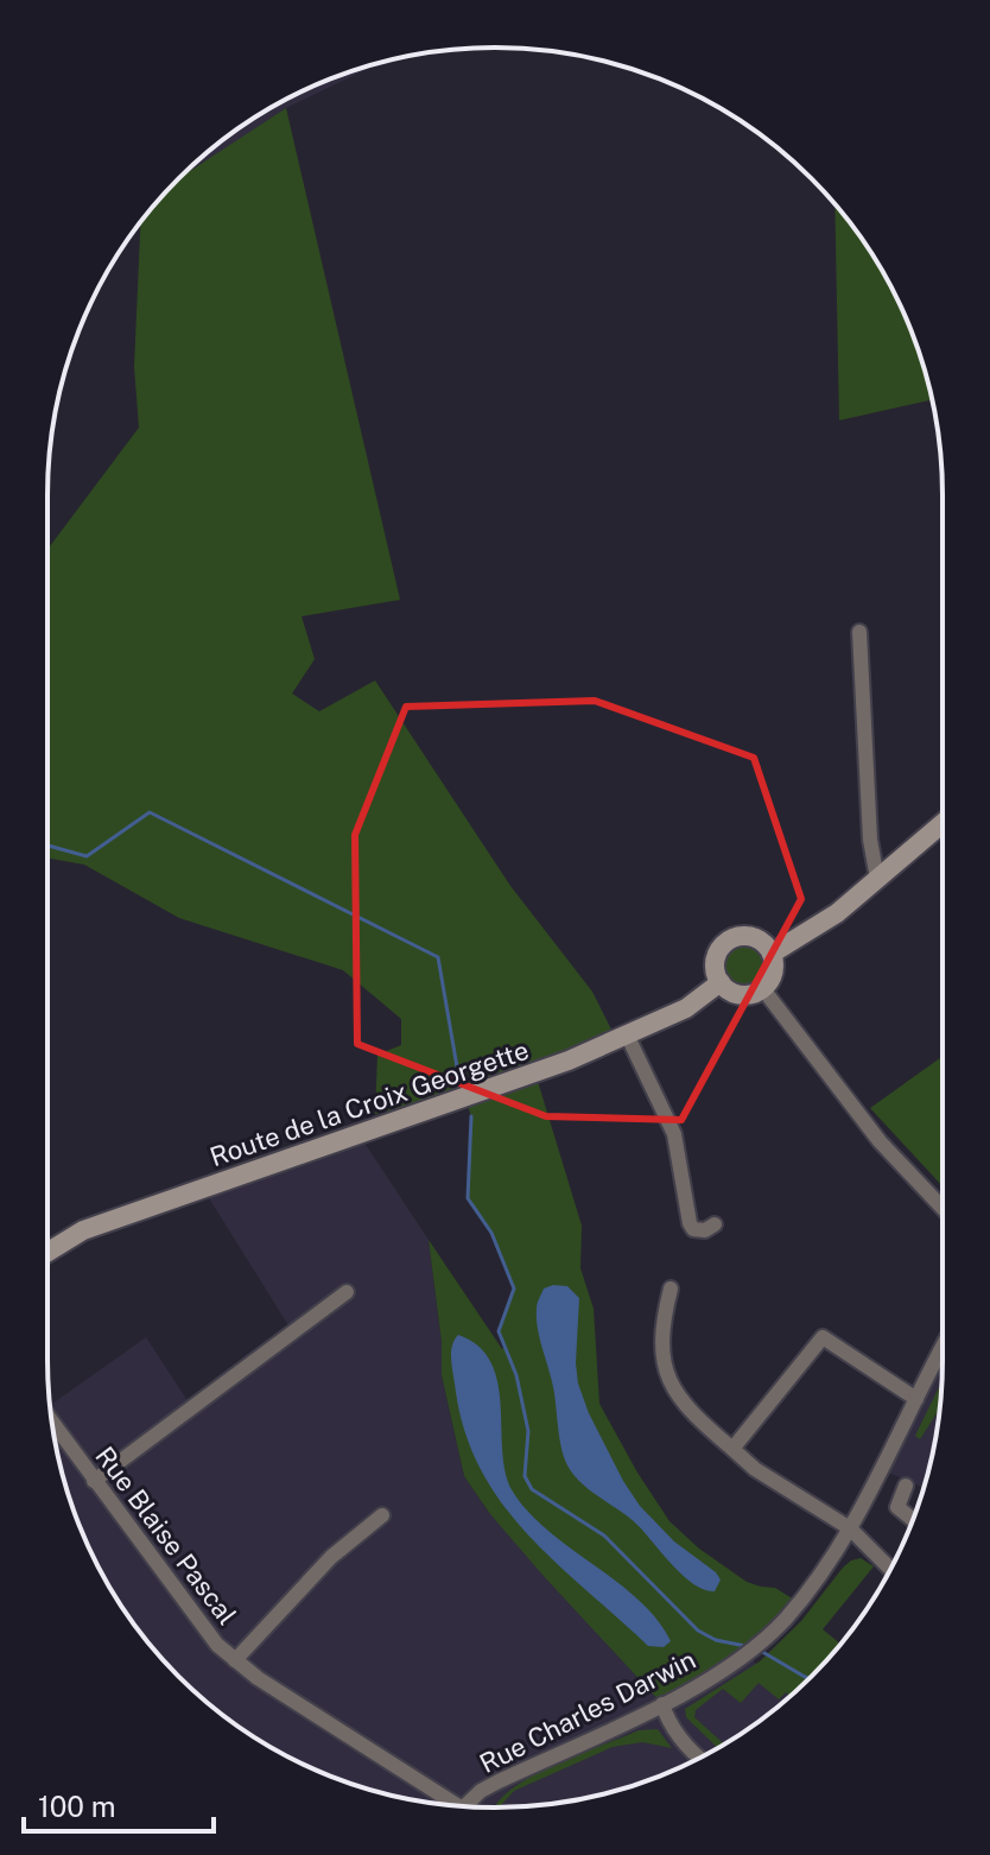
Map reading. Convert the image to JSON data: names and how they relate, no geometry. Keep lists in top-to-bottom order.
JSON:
{
  "streets": {
    "street": ["Route de la Croix Georgette", "Rue Blaise Pascal", "Rue Charles Darwin"]
  },
  "scale_bar": "100 m"
}
